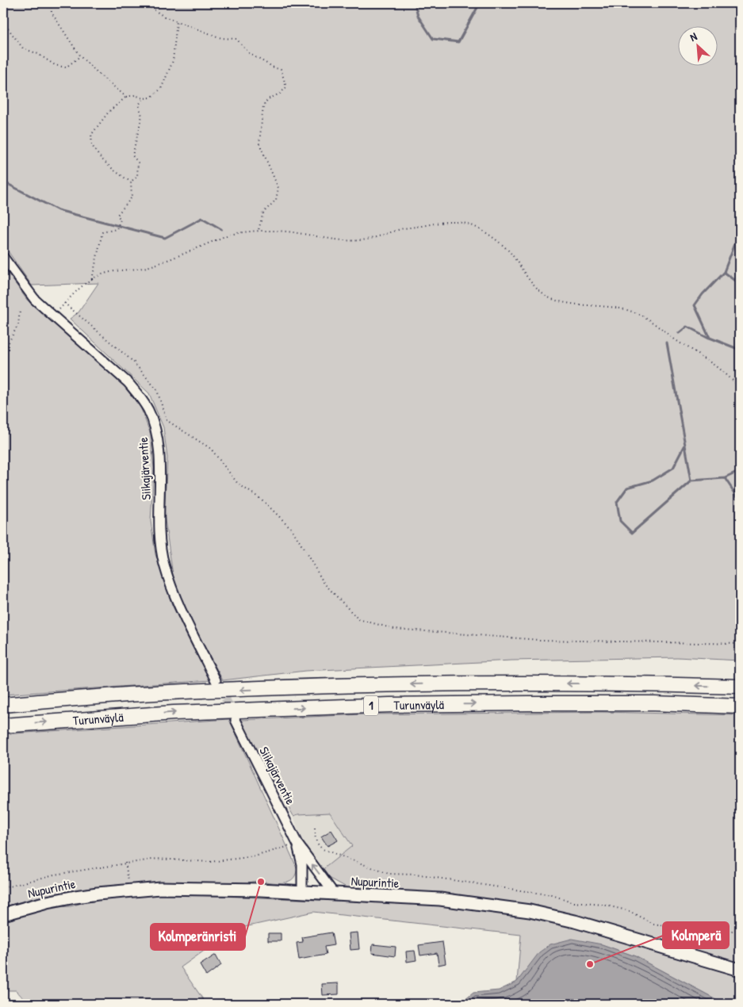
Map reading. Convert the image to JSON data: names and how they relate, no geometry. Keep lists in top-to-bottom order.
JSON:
{
  "streets": {
    "highway": ["Turunväylä", "1"],
    "main road": ["Nupurintie"],
    "street": ["Siikajärventie"]
  },
  "places": ["Kolmperänristi", "Kolmperä"],
  "north": "top left"
}
